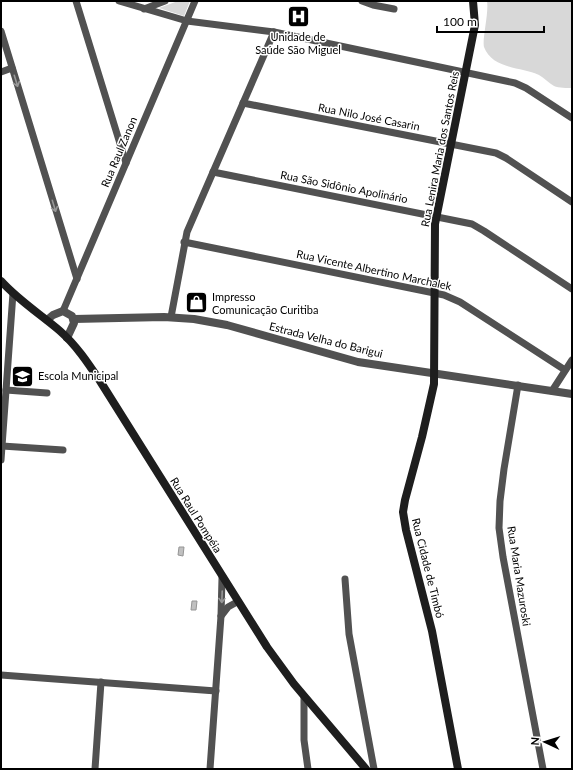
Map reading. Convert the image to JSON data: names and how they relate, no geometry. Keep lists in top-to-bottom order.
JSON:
{
  "streets": {
    "main road": ["Rua Lenira Maria dos Santos Reis", "Rua Raul Pompéia", "Rua Cidade de Timbó"],
    "street": [
      "Rua Nilo José Casarin",
      "Rua Raul Zanon",
      "Rua São Sidônio Apolinário",
      "Rua Vicente Albertino Marchalek",
      "Estrada Velha do Barigui",
      "Rua Maria Mazuroski"
    ]
  },
  "crossings": [
    ["Rua Nilo José Casarin", "Rua Lenira Maria dos Santos Reis"],
    ["Rua Lenira Maria dos Santos Reis", "Rua São Sidônio Apolinário"],
    ["Rua Lenira Maria dos Santos Reis", "Rua Vicente Albertino Marchalek"],
    ["Rua Lenira Maria dos Santos Reis", "Estrada Velha do Barigui"],
    ["Rua Lenira Maria dos Santos Reis", "Rua Cidade de Timbó"],
    ["Estrada Velha do Barigui", "Rua Cidade de Timbó"],
    ["Estrada Velha do Barigui", "Rua Maria Mazuroski"]
  ],
  "places": {
    "hospital": ["Unidade de Saúde São Miguel"],
    "shop": ["Impresso Comunicação Curitiba"],
    "school or university": ["Escola Municipal"]
  },
  "scale_bar": "100 m",
  "north": "left"
}
